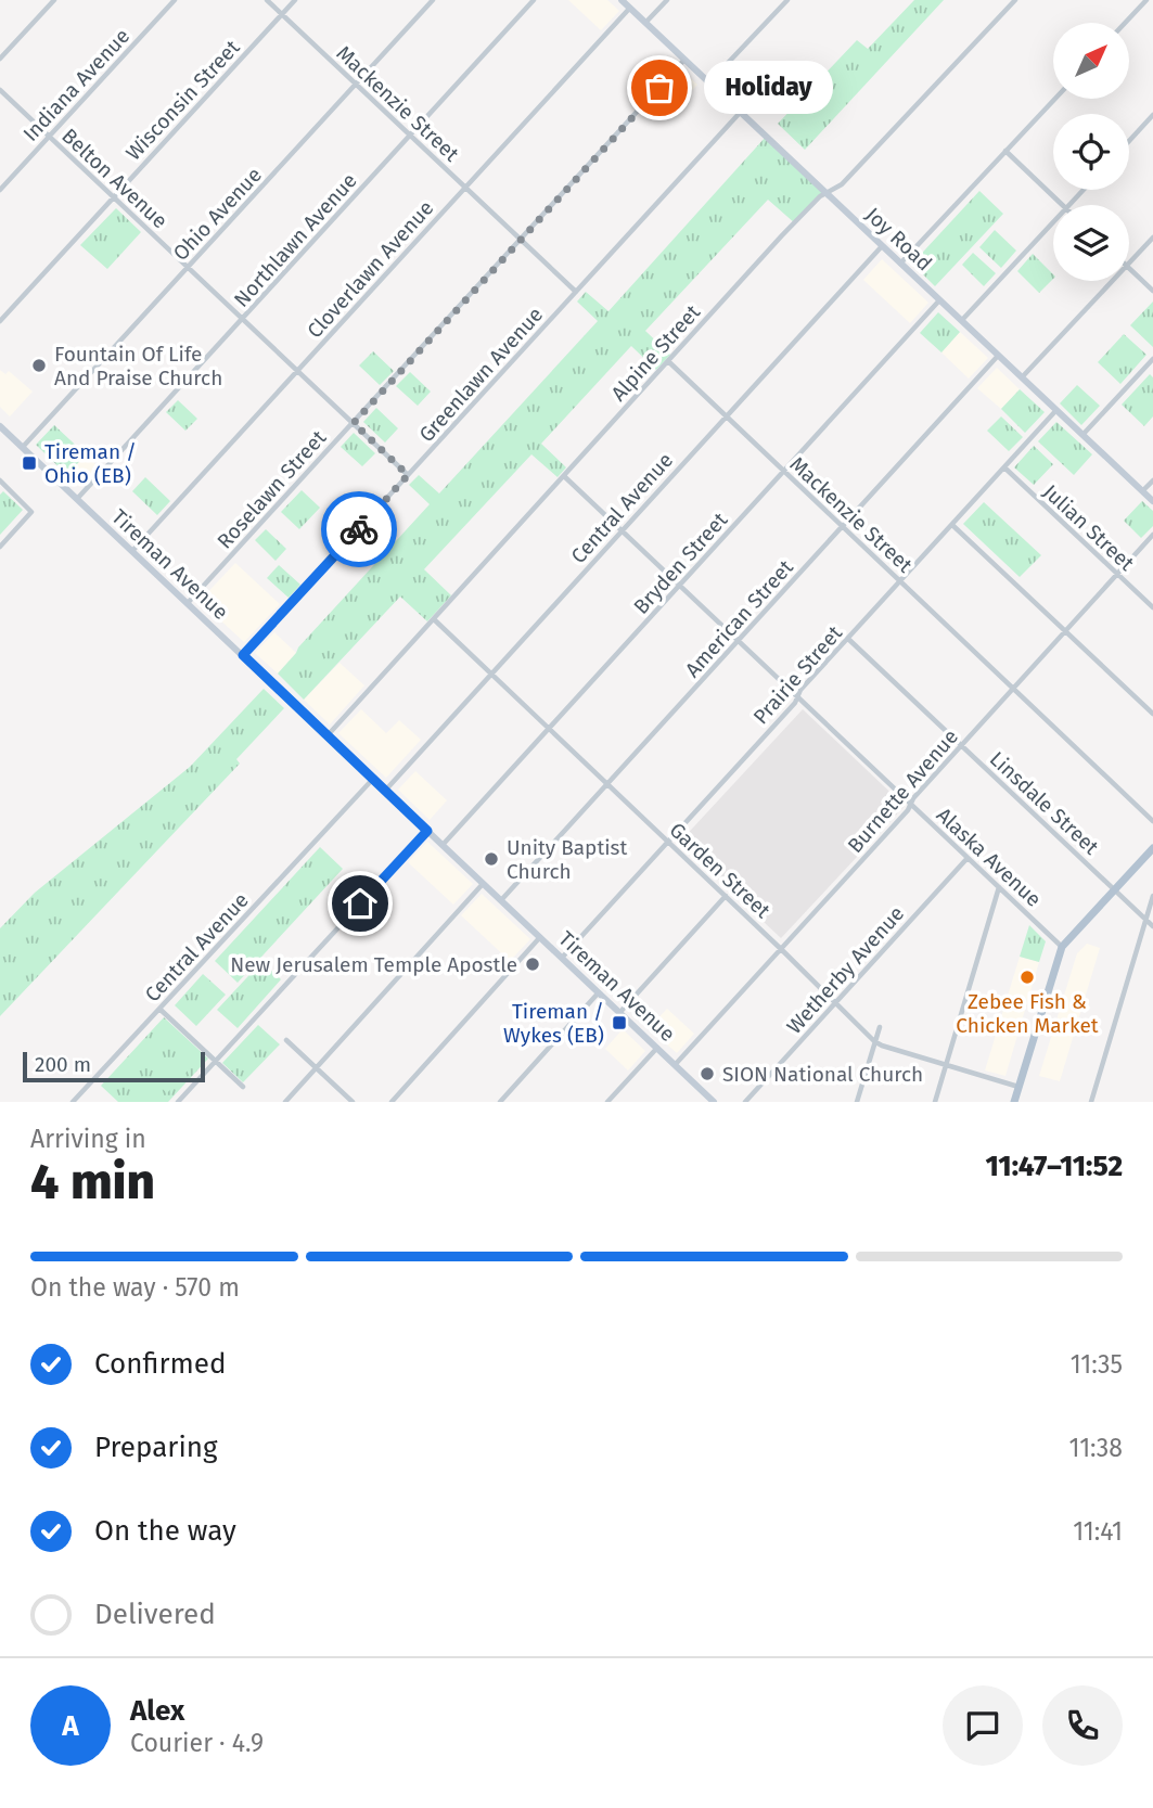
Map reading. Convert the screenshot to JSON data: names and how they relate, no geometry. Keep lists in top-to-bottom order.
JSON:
{
  "streets": {
    "street": [
      "Indiana Avenue",
      "Wisconsin Street",
      "Mackenzie Street",
      "Belton Avenue",
      "Ohio Avenue",
      "Joy Road",
      "Northlawn Avenue",
      "Cloverlawn Avenue",
      "Alpine Street",
      "Greenlawn Avenue",
      "Roselawn Street",
      "Central Avenue",
      "Julian Street",
      "Bryden Street",
      "Tireman Avenue",
      "American Street",
      "Prairie Street",
      "Burnette Avenue",
      "Linsdale Street",
      "Alaska Avenue",
      "Garden Street",
      "Wetherby Avenue"
    ]
  },
  "crossings": [
    ["Indiana Avenue", "Belton Avenue"],
    ["Wisconsin Street", "Mackenzie Street"],
    ["Wisconsin Street", "Belton Avenue"],
    ["Mackenzie Street", "Ohio Avenue"],
    ["Mackenzie Street", "Northlawn Avenue"],
    ["Mackenzie Street", "Cloverlawn Avenue"],
    ["Mackenzie Street", "Alpine Street"],
    ["Mackenzie Street", "Greenlawn Avenue"],
    ["Mackenzie Street", "Roselawn Street"],
    ["Mackenzie Street", "Central Avenue"],
    ["Mackenzie Street", "Bryden Street"],
    ["Mackenzie Street", "American Street"],
    ["Mackenzie Street", "Prairie Street"],
    ["Mackenzie Street", "Burnette Avenue"],
    ["Belton Avenue", "Ohio Avenue"],
    ["Belton Avenue", "Northlawn Avenue"],
    ["Belton Avenue", "Cloverlawn Avenue"],
    ["Belton Avenue", "Greenlawn Avenue"],
    ["Belton Avenue", "Roselawn Street"],
    ["Ohio Avenue", "Tireman Avenue"],
    ["Joy Road", "Cloverlawn Avenue"],
    ["Joy Road", "Alpine Street"],
    ["Joy Road", "Greenlawn Avenue"],
    ["Joy Road", "Roselawn Street"],
    ["Joy Road", "Central Avenue"],
    ["Joy Road", "Bryden Street"],
    ["Joy Road", "American Street"],
    ["Joy Road", "Prairie Street"],
    ["Northlawn Avenue", "Tireman Avenue"],
    ["Cloverlawn Avenue", "Tireman Avenue"],
    ["Alpine Street", "Tireman Avenue"],
    ["Alpine Street", "Alaska Avenue"],
    ["Alpine Street", "Garden Street"],
    ["Greenlawn Avenue", "Tireman Avenue"],
    ["Roselawn Street", "Tireman Avenue"],
    ["Central Avenue", "Tireman Avenue"],
    ["Central Avenue", "Alaska Avenue"],
    ["Central Avenue", "Garden Street"],
    ["Julian Street", "Prairie Street"],
    ["Julian Street", "Burnette Avenue"],
    ["Bryden Street", "Tireman Avenue"],
    ["Bryden Street", "Alaska Avenue"],
    ["Bryden Street", "Garden Street"],
    ["Tireman Avenue", "American Street"],
    ["Tireman Avenue", "Prairie Street"],
    ["Tireman Avenue", "Burnette Avenue"],
    ["American Street", "Alaska Avenue"],
    ["American Street", "Garden Street"],
    ["Prairie Street", "Linsdale Street"],
    ["Prairie Street", "Alaska Avenue"],
    ["Prairie Street", "Garden Street"],
    ["Burnette Avenue", "Linsdale Street"],
    ["Burnette Avenue", "Alaska Avenue"],
    ["Burnette Avenue", "Garden Street"],
    ["Alaska Avenue", "Wetherby Avenue"],
    ["Garden Street", "Wetherby Avenue"]
  ],
  "places": {
    "other": [
      "Holiday",
      "Fountain Of Life And Praise Church",
      "Unity Baptist Church",
      "New Jerusalem Temple Apostle",
      "Zebee Fish & Chicken Market",
      "SION National Church"
    ],
    "transit": ["Tireman / Ohio (EB)", "Tireman / Wykes (EB)"]
  },
  "scale_bar": "200 m",
  "north": "top right",
  "page": {
    "bubble": "Holiday",
    "scale": "200 m",
    "heading": ["4 min", "Arriving in", "11:47–11:52"],
    "panel": ["Alex", "Courier · 4.9"],
    "bar": "On the way · 570 m",
    "list": [
      ["Confirmed", "11:35"],
      ["Preparing", "11:38"],
      ["On the way", "11:41"],
      "Delivered"
    ],
    "round": "A"
  }
}
